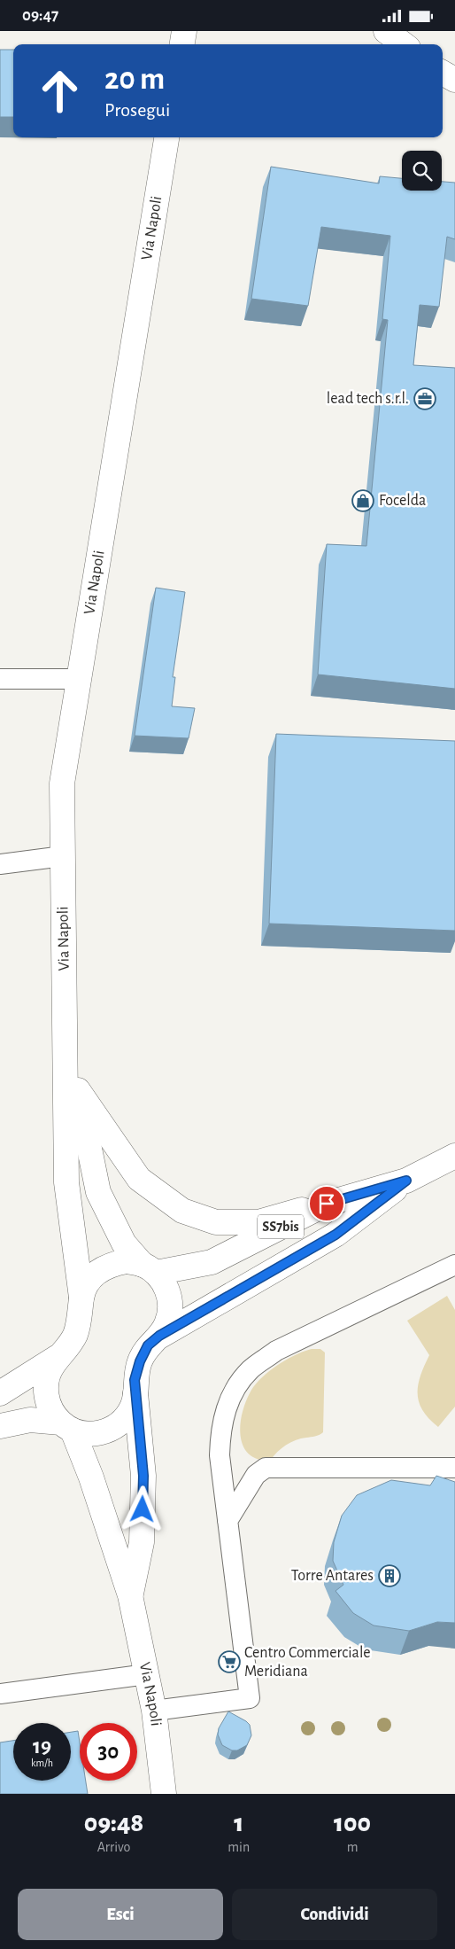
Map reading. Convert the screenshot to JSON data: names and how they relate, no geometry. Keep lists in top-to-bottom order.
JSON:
{
  "streets": {
    "main road": ["Via Napoli", "SS7bis"]
  },
  "crossings": [
    ["Via Napoli", "SS7bis"]
  ],
  "places": {
    "office": ["lead tech s.r.l."],
    "shop": ["Focelda"],
    "building": ["Torre Antares"],
    "supermarket": ["Centro Commerciale Meridiana"]
  },
  "page": {
    "status": "09:47",
    "turn": ["20 m", "Prosegui"],
    "speed": "19 km/h",
    "limit": "30",
    "eta": [
      "09:48",
      "Arrivo",
      "1",
      "min",
      "100",
      "m"
    ],
    "buttons": ["Esci", "Condividi"]
  }
}
